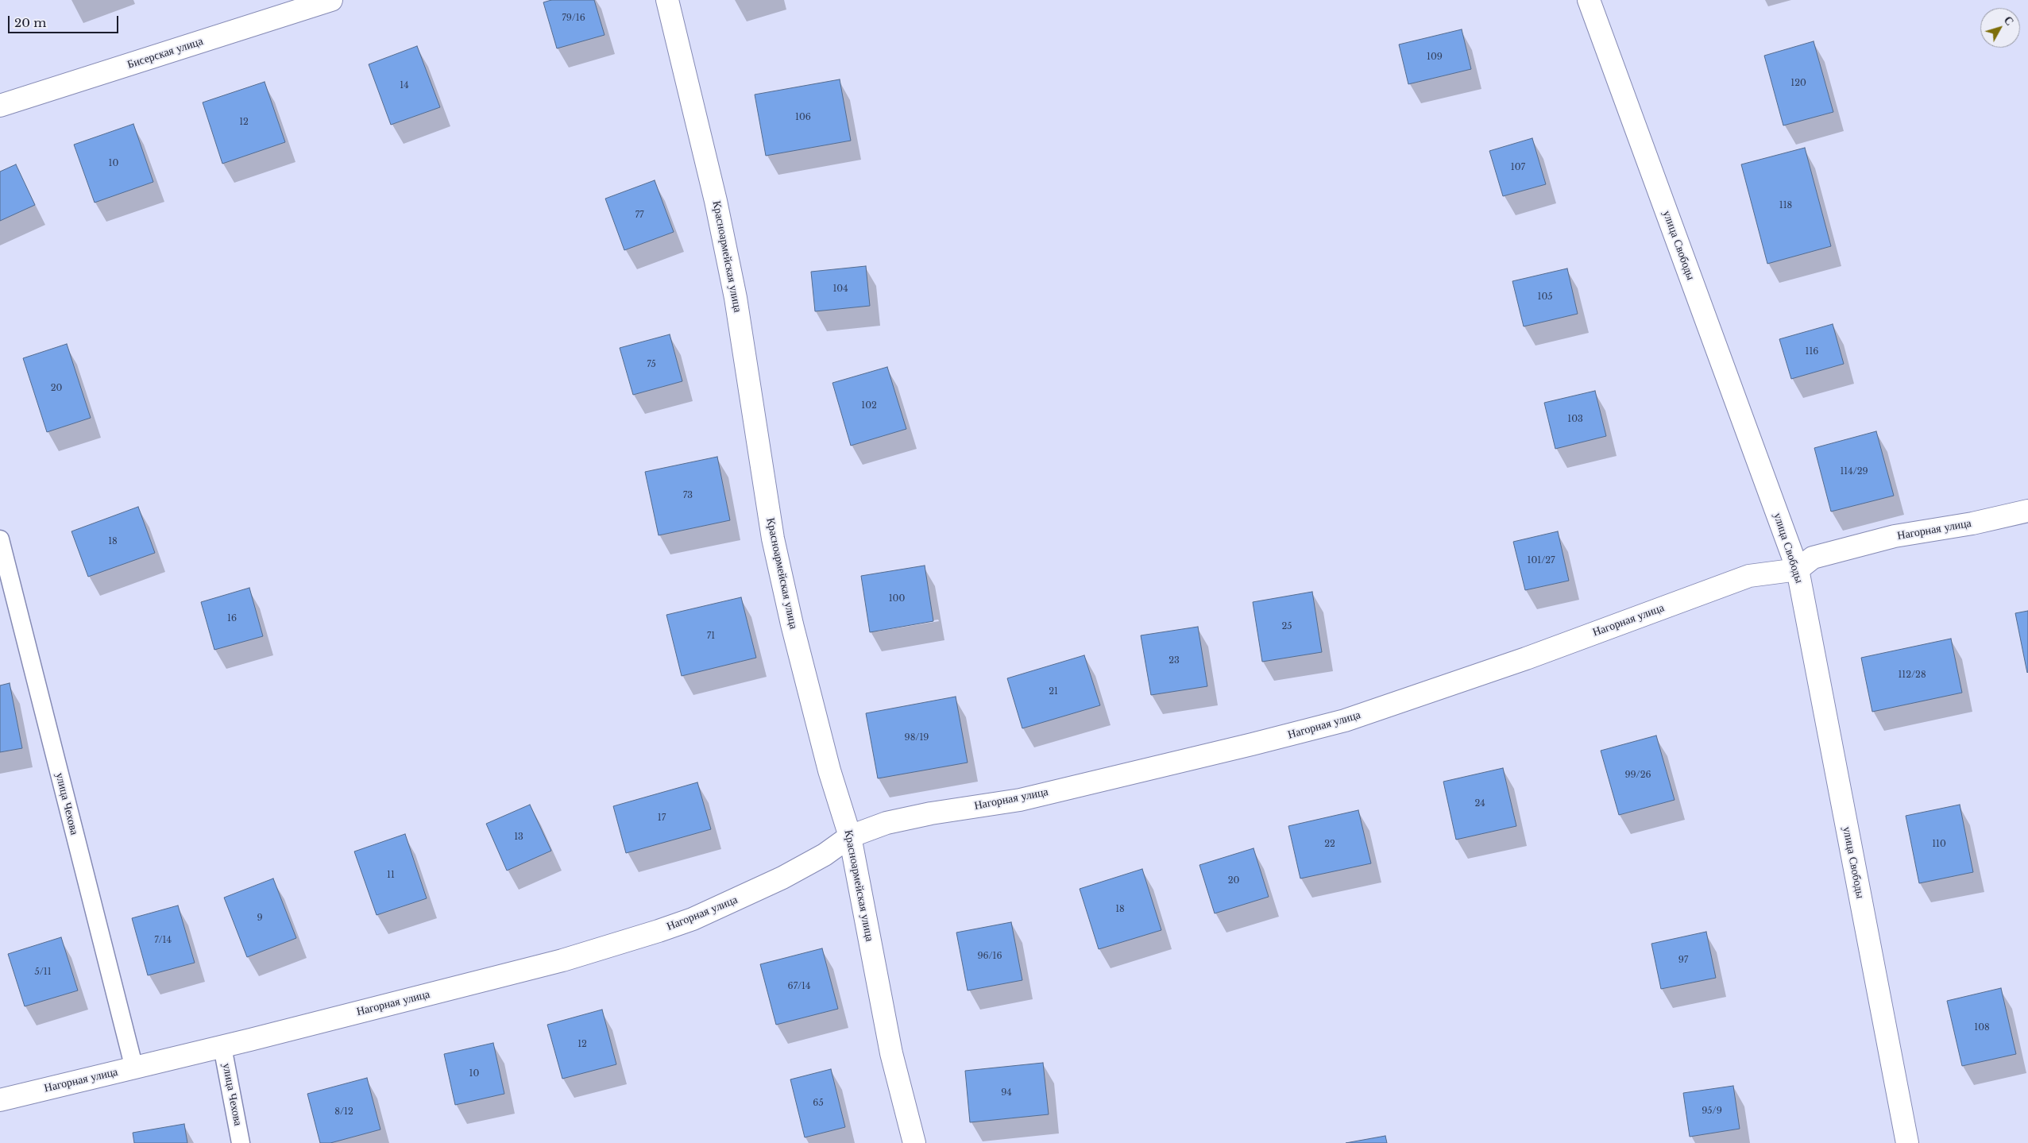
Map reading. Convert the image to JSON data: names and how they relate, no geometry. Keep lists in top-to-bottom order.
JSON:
{
  "streets": {
    "street": [
      "Бисерская улица",
      "улица Свободы",
      "Красноармейская улица",
      "Нагорная улица"
    ],
    "lane": ["улица Чехова"]
  },
  "crossings": [
    ["улица Свободы", "Нагорная улица"],
    ["Красноармейская улица", "Нагорная улица"],
    ["Нагорная улица", "улица Чехова"]
  ],
  "house_numbers": [
    "79/16",
    "109",
    "120",
    "14",
    "106",
    "12",
    "10",
    "107",
    "118",
    "77",
    "104",
    "105",
    "116",
    "75",
    "20",
    "102",
    "103",
    "114/29",
    "73",
    "18",
    "101/27",
    "100",
    "16",
    "25",
    "71",
    "23",
    "112/28",
    "21",
    "98/19",
    "99/26",
    "24",
    "17",
    "13",
    "22",
    "110",
    "11",
    "20",
    "18",
    "9",
    "7/14",
    "96/16",
    "97",
    "5/11",
    "67/14",
    "108",
    "12",
    "10",
    "94",
    "65",
    "95/9",
    "8/12"
  ],
  "scale_bar": "20 m",
  "north": "top right"
}
